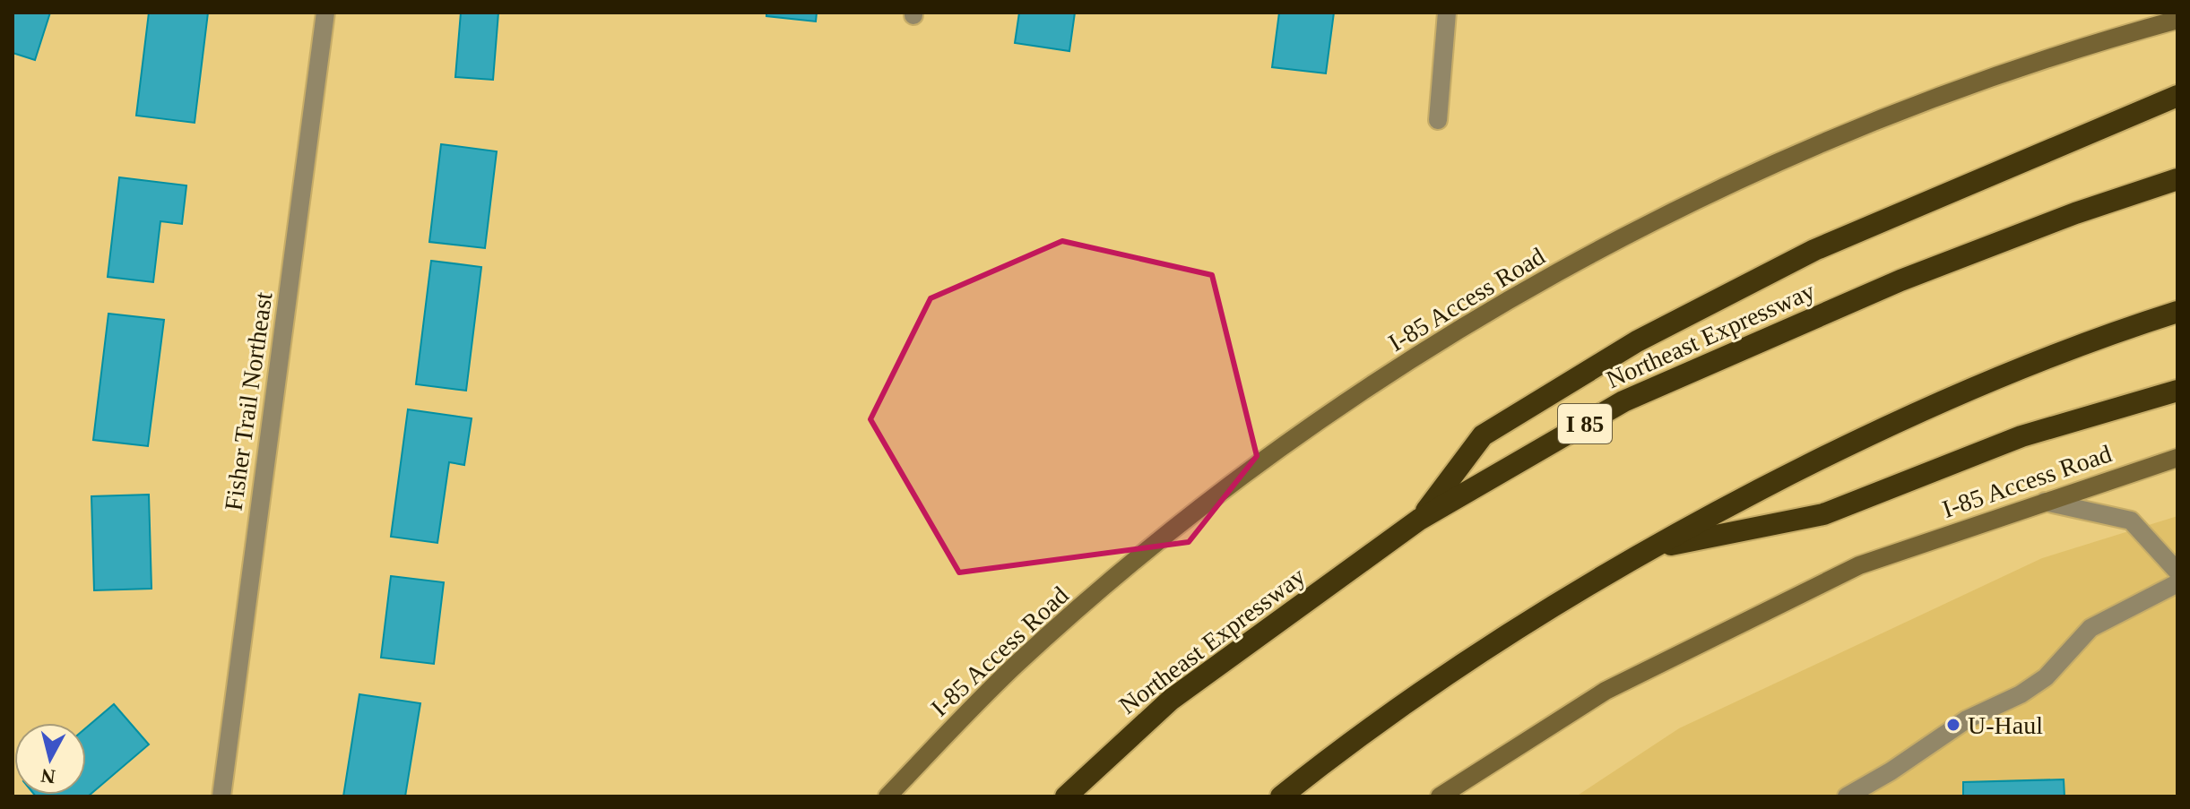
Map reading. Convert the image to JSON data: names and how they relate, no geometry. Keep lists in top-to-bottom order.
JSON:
{
  "streets": {
    "highway": ["Northeast Expressway", "I 85"],
    "main road": ["I-85 Access Road"],
    "street": ["Fisher Trail Northeast"]
  },
  "places": ["U-Haul"],
  "north": "bottom"
}
